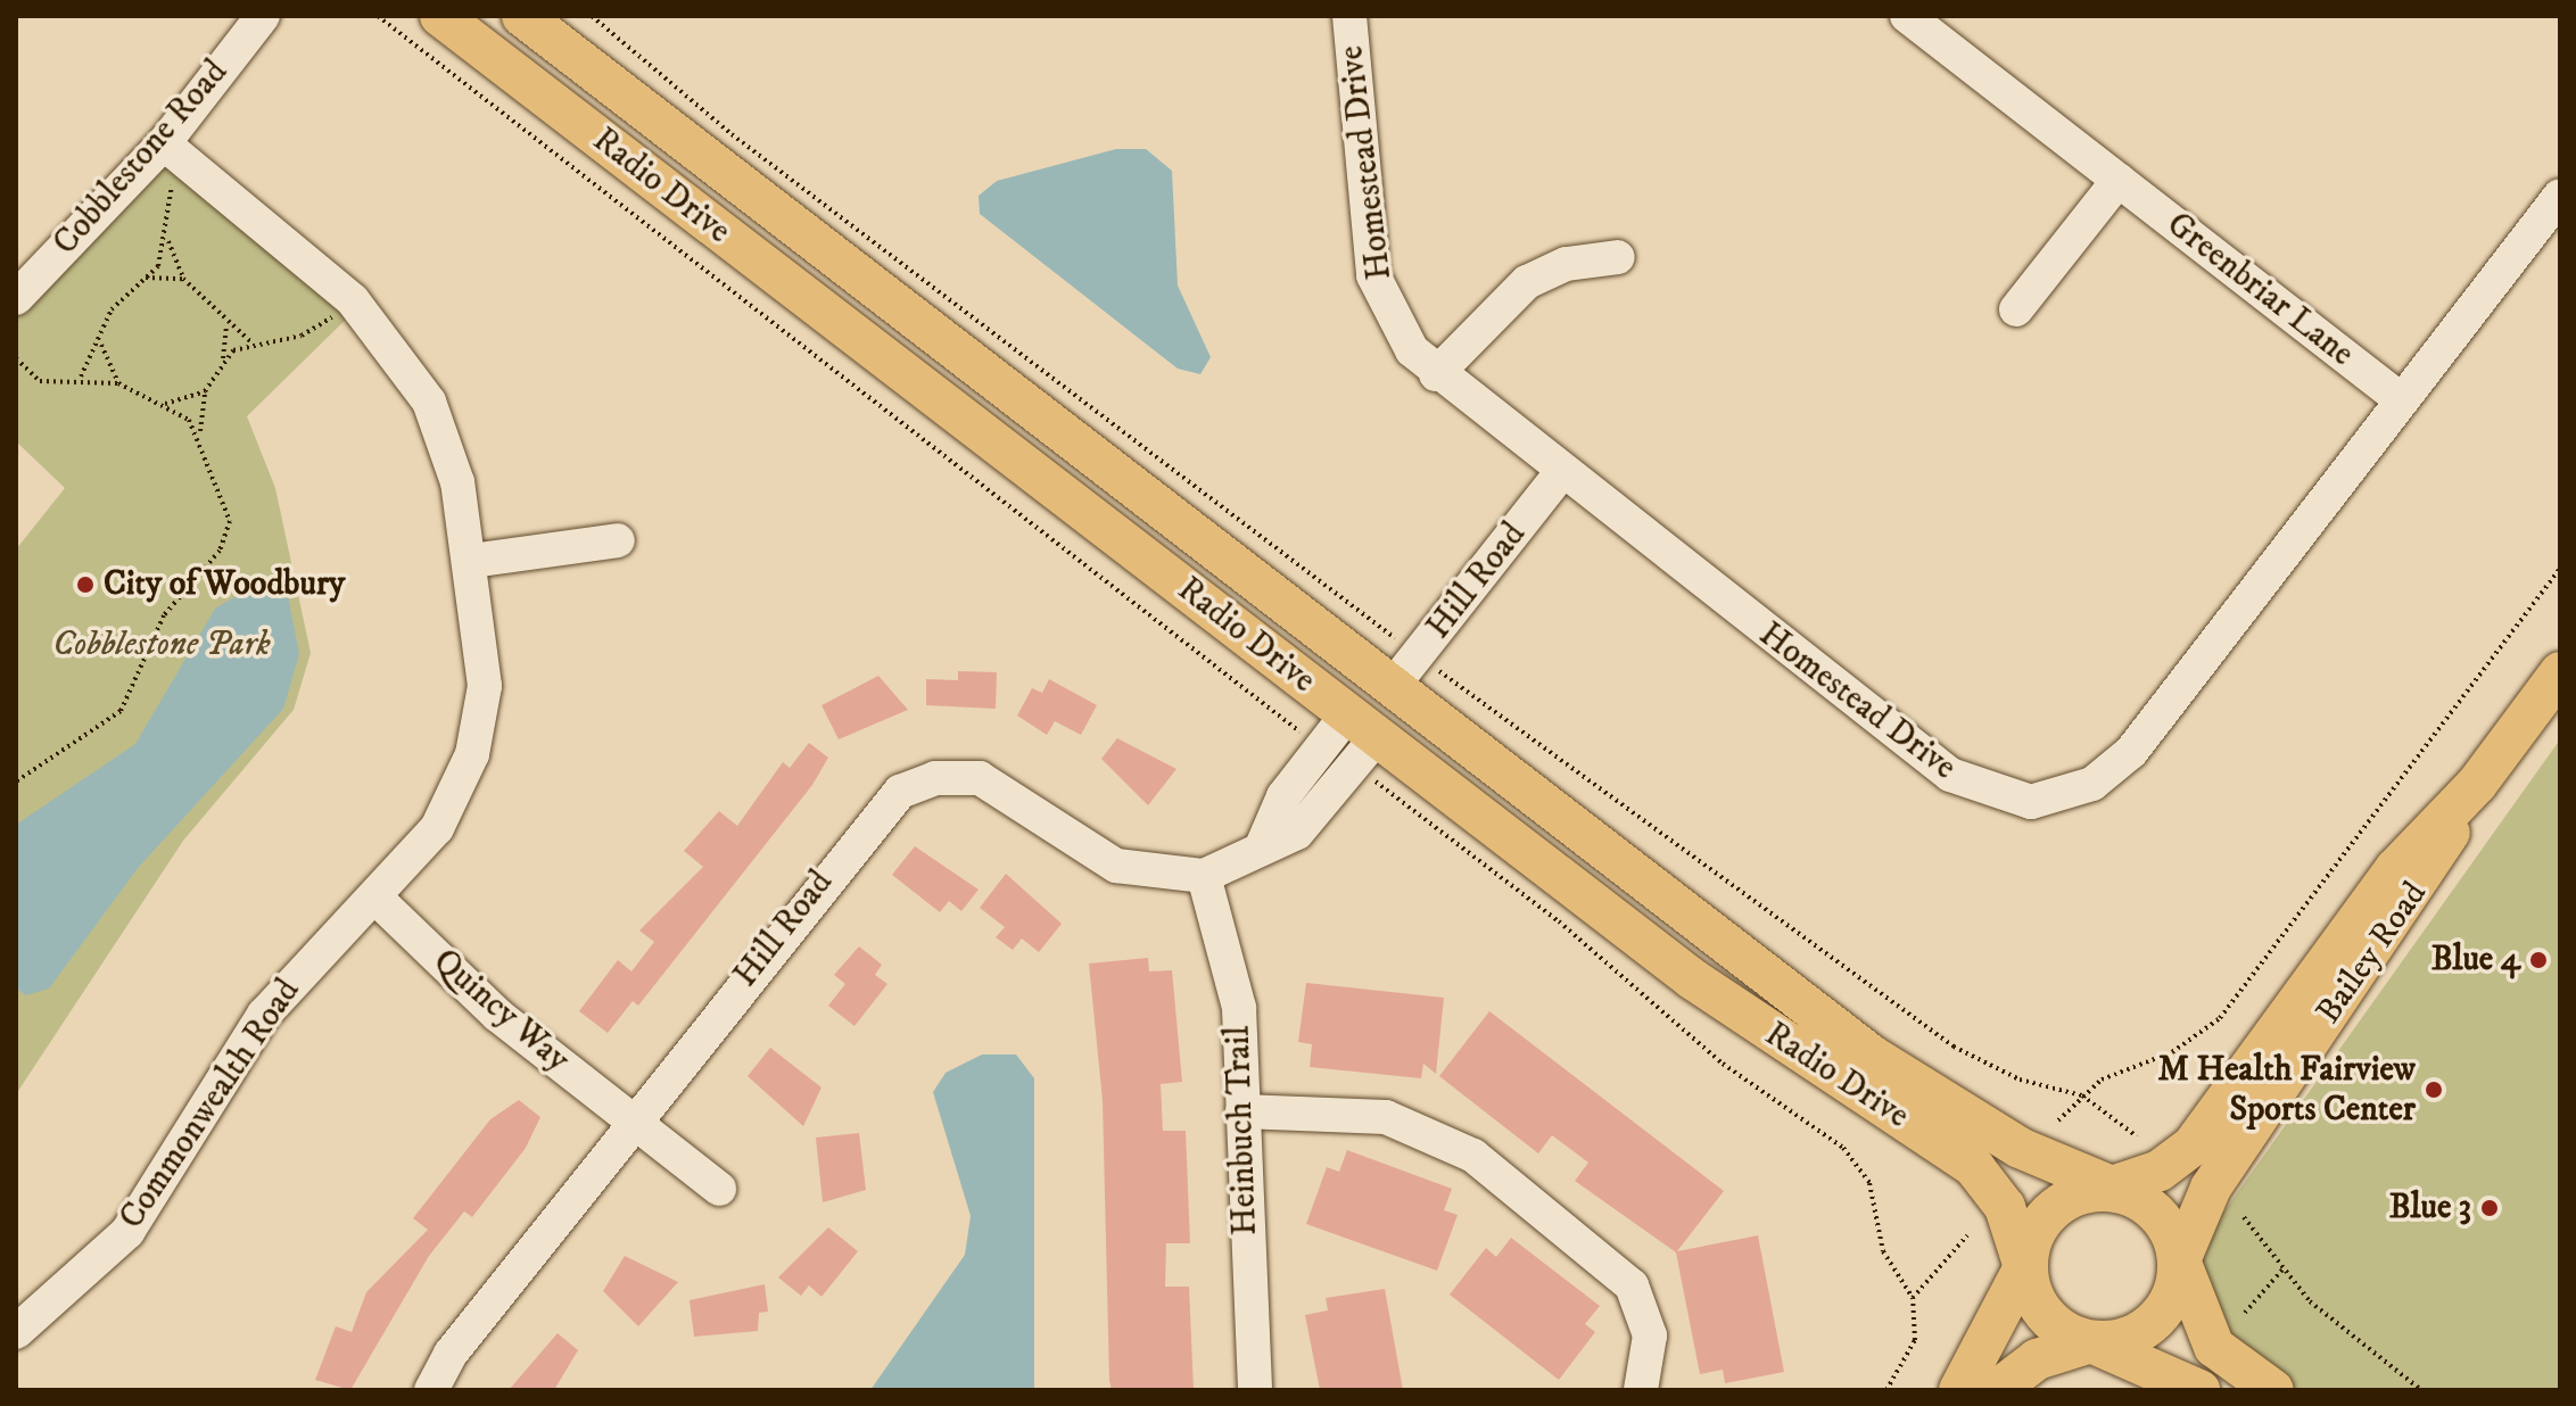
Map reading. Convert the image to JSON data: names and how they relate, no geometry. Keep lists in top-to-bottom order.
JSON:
{
  "streets": {
    "main road": ["Radio Drive", "Bailey Road"],
    "street": [
      "Cobblestone Road",
      "Homestead Drive",
      "Greenbriar Lane",
      "Hill Road",
      "Quincy Way",
      "Commonwealth Road",
      "Heinbuch Trail"
    ]
  },
  "crossings": [
    ["Cobblestone Road", "Commonwealth Road"],
    ["Homestead Drive", "Greenbriar Lane"],
    ["Homestead Drive", "Hill Road"],
    ["Radio Drive", "Hill Road"],
    ["Radio Drive", "Bailey Road"],
    ["Hill Road", "Quincy Way"],
    ["Hill Road", "Heinbuch Trail"],
    ["Quincy Way", "Commonwealth Road"]
  ],
  "parks": ["Cobblestone Park"],
  "places": [
    "City of Woodbury",
    "Blue 4",
    "M Health Fairview Sports Center",
    "Blue 3"
  ]
}
